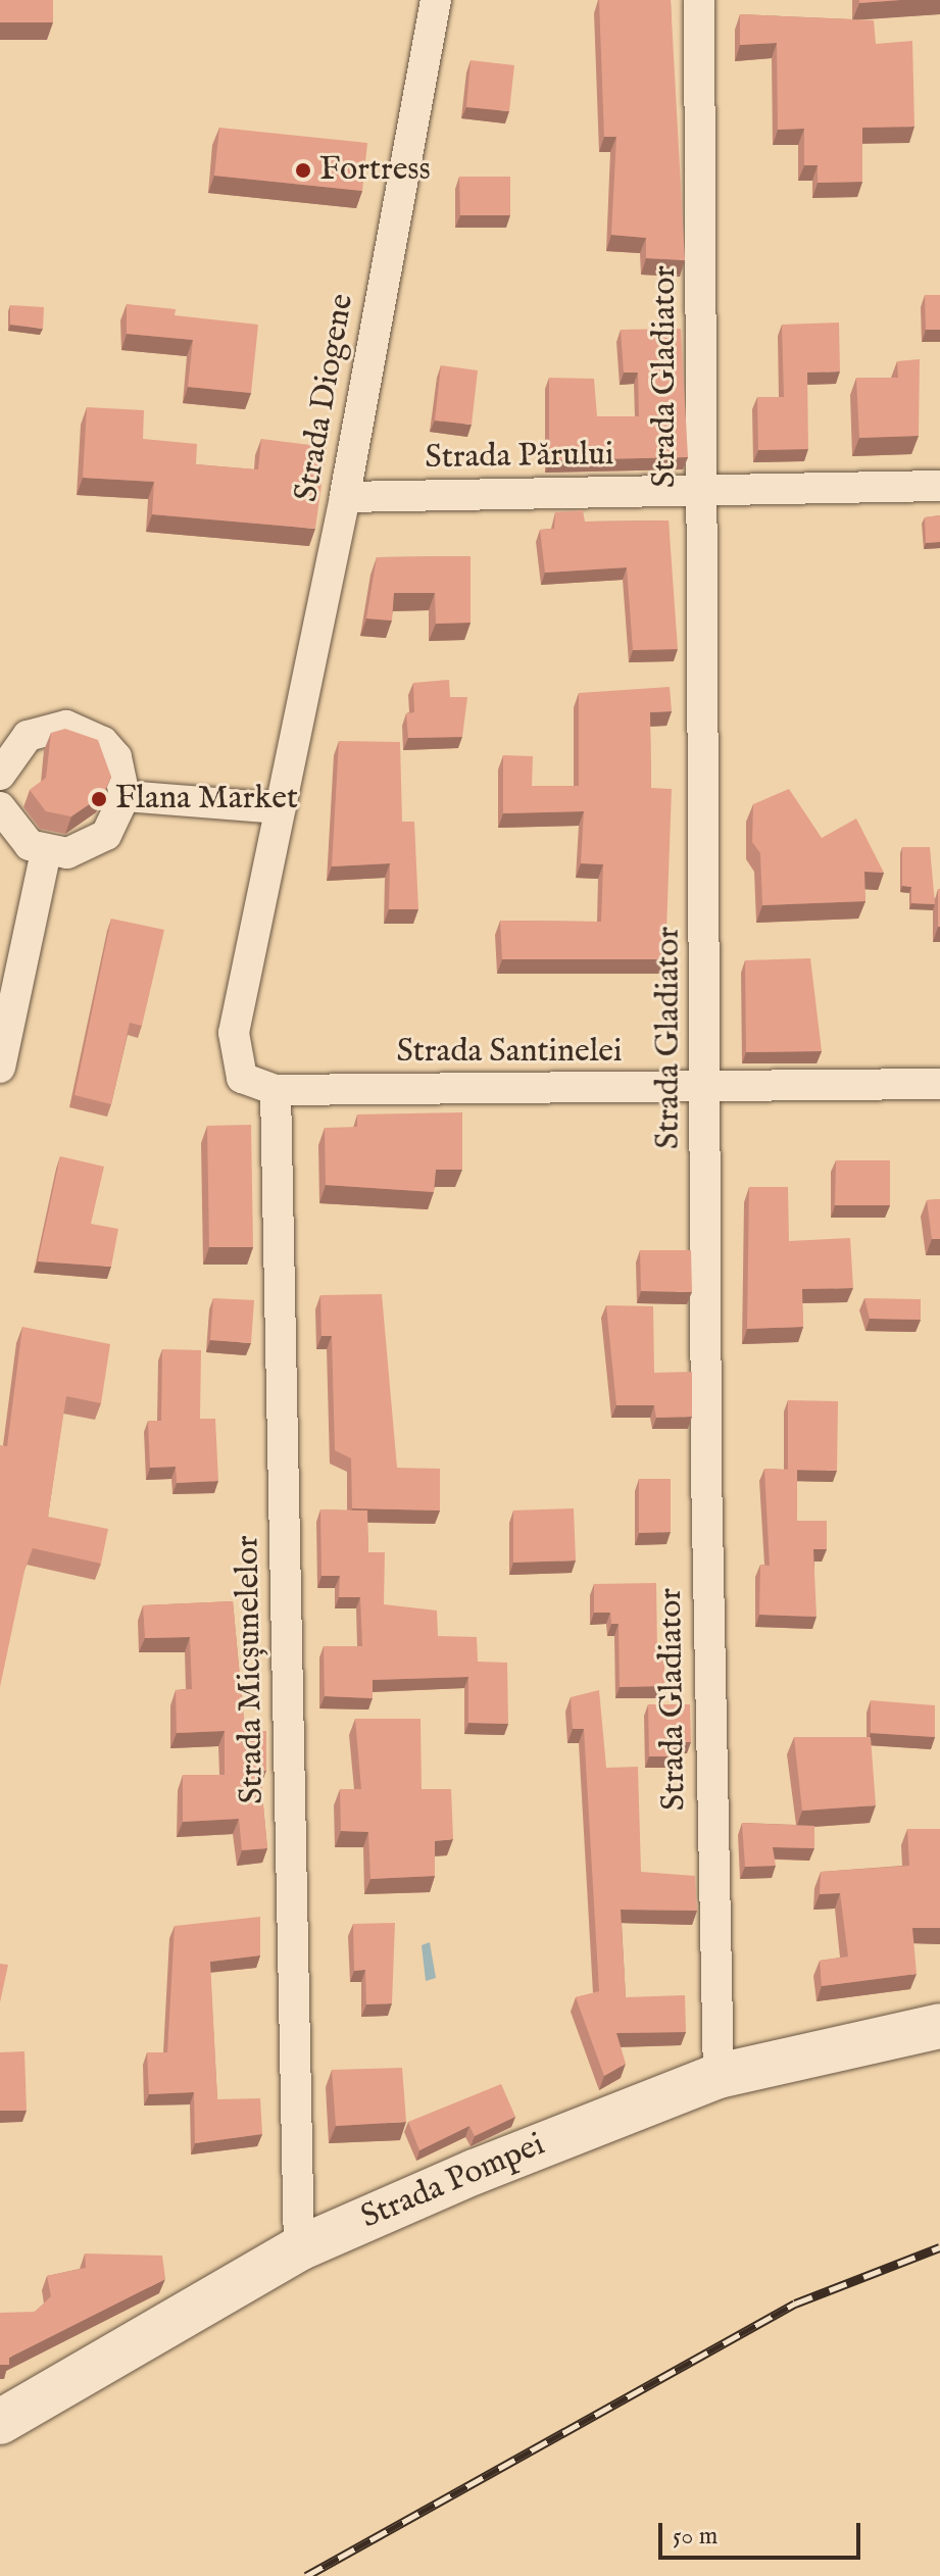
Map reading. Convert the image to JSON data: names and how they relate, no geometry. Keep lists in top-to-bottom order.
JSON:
{
  "streets": {
    "main road": ["Strada Pompei"],
    "street": [
      "Strada Gladiator",
      "Strada Diogene",
      "Strada Părului",
      "Strada Santinelei",
      "Strada Micșunelelor"
    ]
  },
  "crossings": [
    ["Strada Gladiator", "Strada Părului"],
    ["Strada Gladiator", "Strada Santinelei"],
    ["Strada Gladiator", "Strada Pompei"],
    ["Strada Diogene", "Strada Părului"],
    ["Strada Diogene", "Strada Santinelei"],
    ["Strada Diogene", "Strada Micșunelelor"],
    ["Strada Santinelei", "Strada Micșunelelor"],
    ["Strada Micșunelelor", "Strada Pompei"]
  ],
  "places": ["Fortress", "Flana Market"],
  "scale_bar": "50 m"
}
